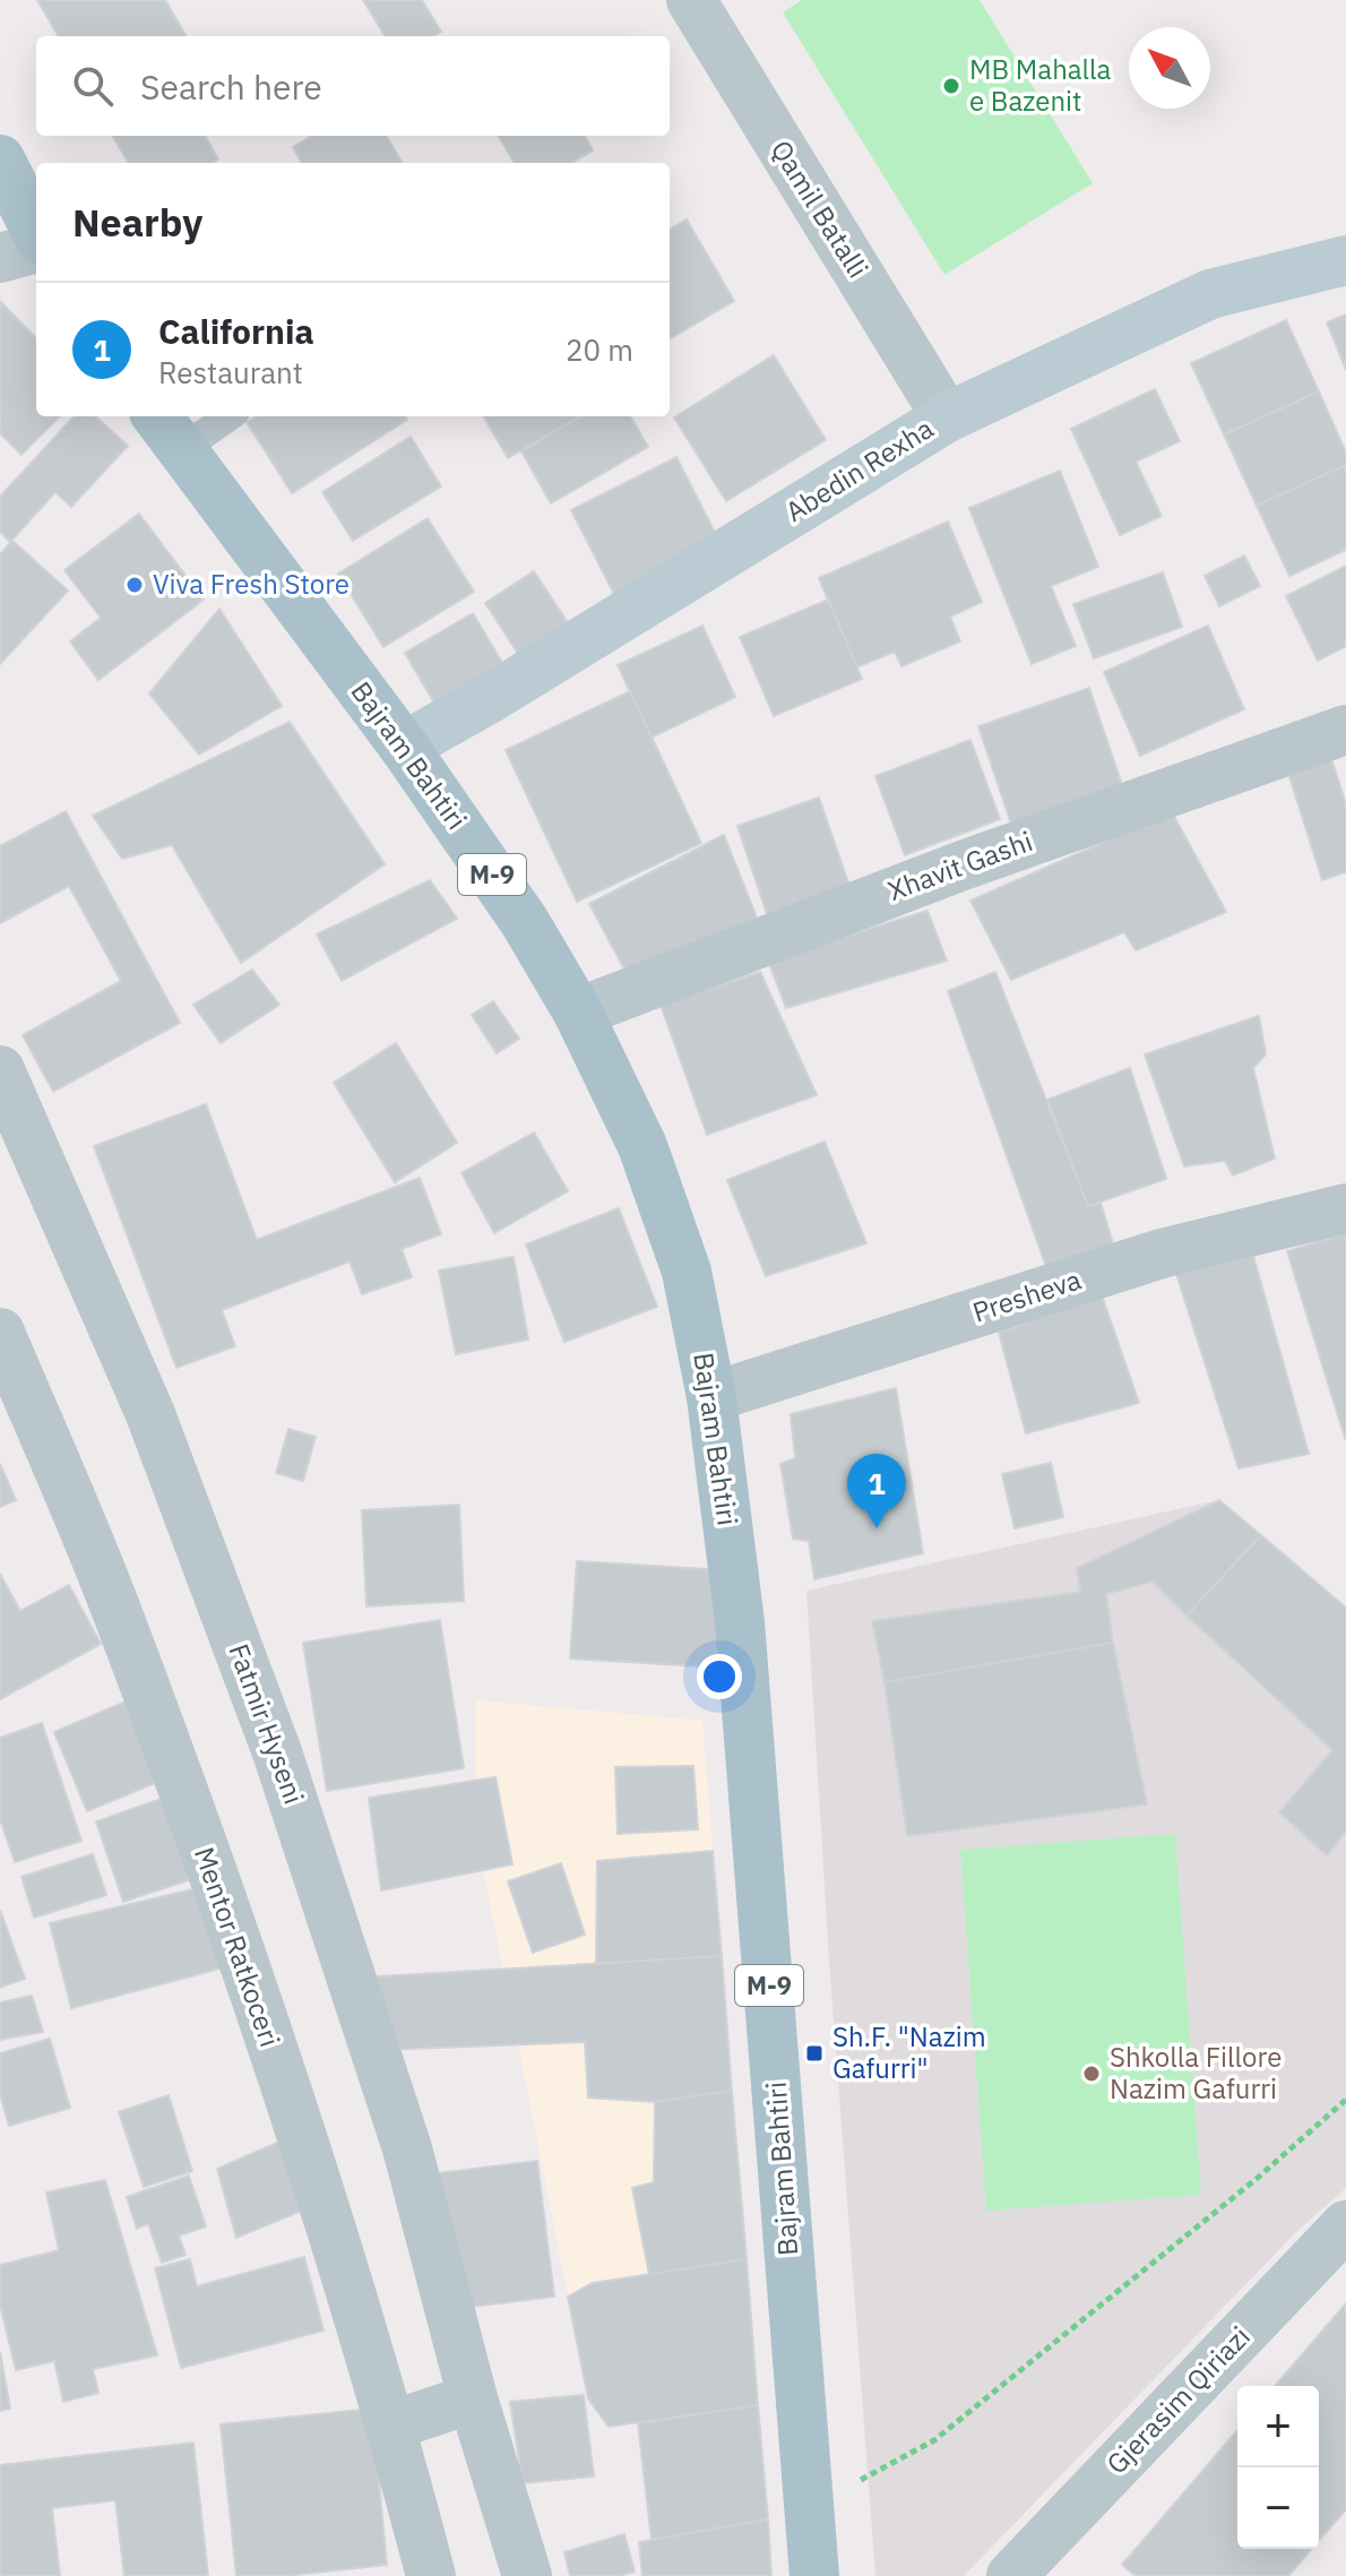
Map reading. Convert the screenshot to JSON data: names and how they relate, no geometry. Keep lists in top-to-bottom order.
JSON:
{
  "streets": {
    "main road": ["Bajram Bahtiri", "M-9"],
    "street": [
      "Qamil Batalli",
      "Abedin Rexha",
      "Xhavit Gashi",
      "Presheva",
      "Fatmir Hyseni",
      "Mentor Ratkoceri",
      "Gjerasim Qiriazi"
    ]
  },
  "crossings": [
    ["Qamil Batalli", "Abedin Rexha"],
    ["Abedin Rexha", "Bajram Bahtiri"],
    ["Bajram Bahtiri", "Xhavit Gashi"],
    ["Bajram Bahtiri", "Presheva"]
  ],
  "places": {
    "other": ["MB Mahalla e Bazenit", "Viva Fresh Store", "Shkolla Fillore Nazim Gafurri"],
    "transit": ["Sh.F. \"Nazim Gafurri\""]
  },
  "north": "top left",
  "page": {
    "search": "Search here",
    "heading": "Nearby",
    "list": [
      {
        "mark": "1",
        "name": "California",
        "note": "Restaurant",
        "value": "20 m"
      }
    ],
    "pins": "1",
    "map_buttons": ["+", "−"]
  }
}
